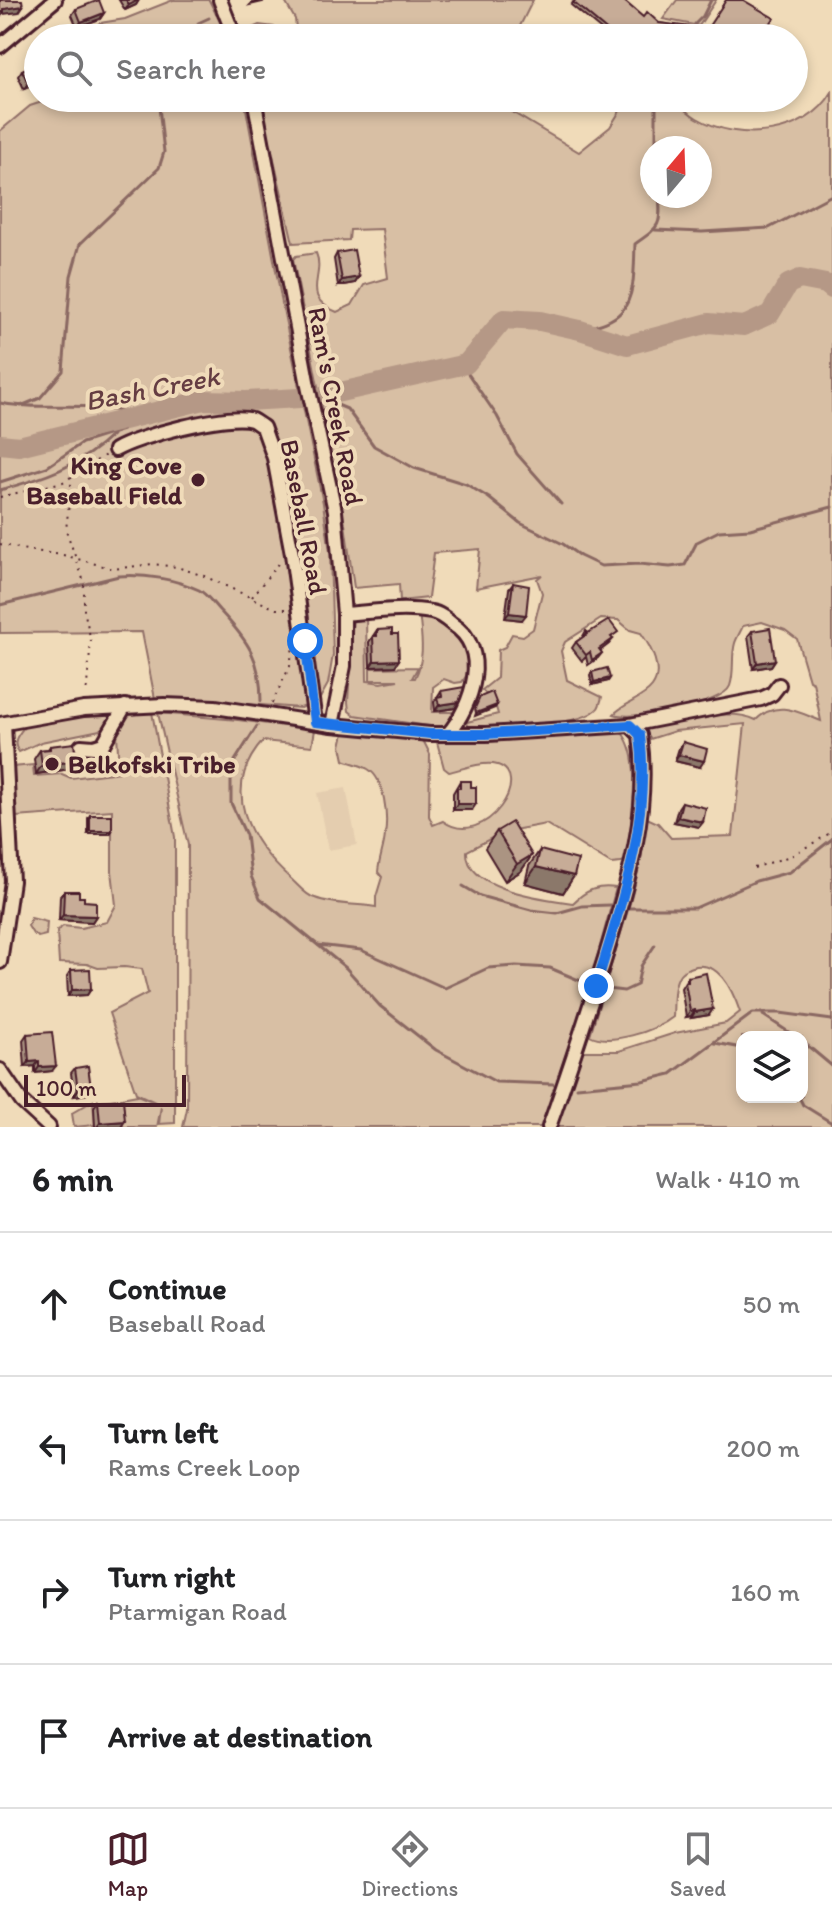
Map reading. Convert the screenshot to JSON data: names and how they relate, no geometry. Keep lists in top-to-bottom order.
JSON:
{
  "streets": {
    "street": ["Ram's Creek Road", "Baseball Road"]
  },
  "water": ["Bash Creek"],
  "places": ["King Cove Baseball Field", "Belkofski Tribe"],
  "scale_bar": "100 m",
  "north": "top",
  "page": {
    "search": "Search here",
    "scale": "100 m",
    "heading": ["6 min", "Walk · 410 m"],
    "list": [
      ["Continue", "Baseball Road", "50 m"],
      ["Turn left", "Rams Creek Loop", "200 m"],
      ["Turn right", "Ptarmigan Road", "160 m"],
      "Arrive at destination"
    ],
    "nav": ["Map", "Directions", "Saved"]
  }
}
